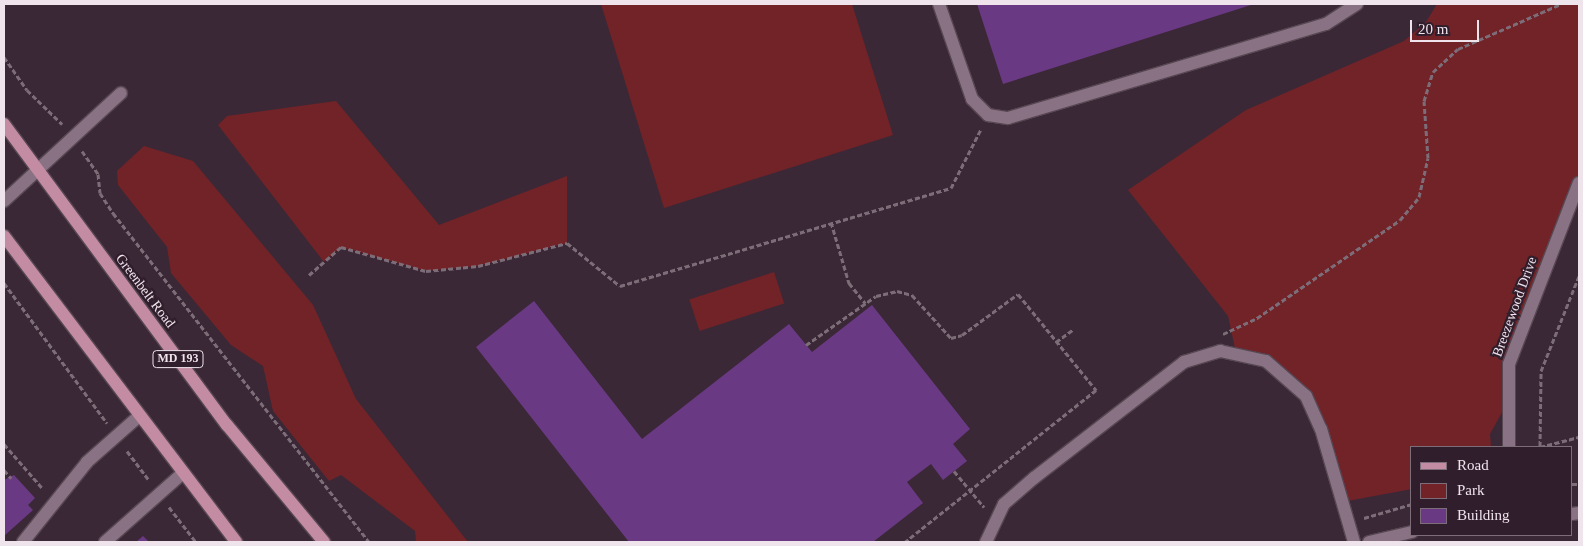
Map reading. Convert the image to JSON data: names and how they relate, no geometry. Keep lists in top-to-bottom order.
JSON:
{
  "streets": {
    "main road": ["Greenbelt Road", "MD 193"],
    "street": ["Breezewood Drive"]
  },
  "legend": ["Road", "Park", "Building"],
  "scale_bar": "20 m"
}
